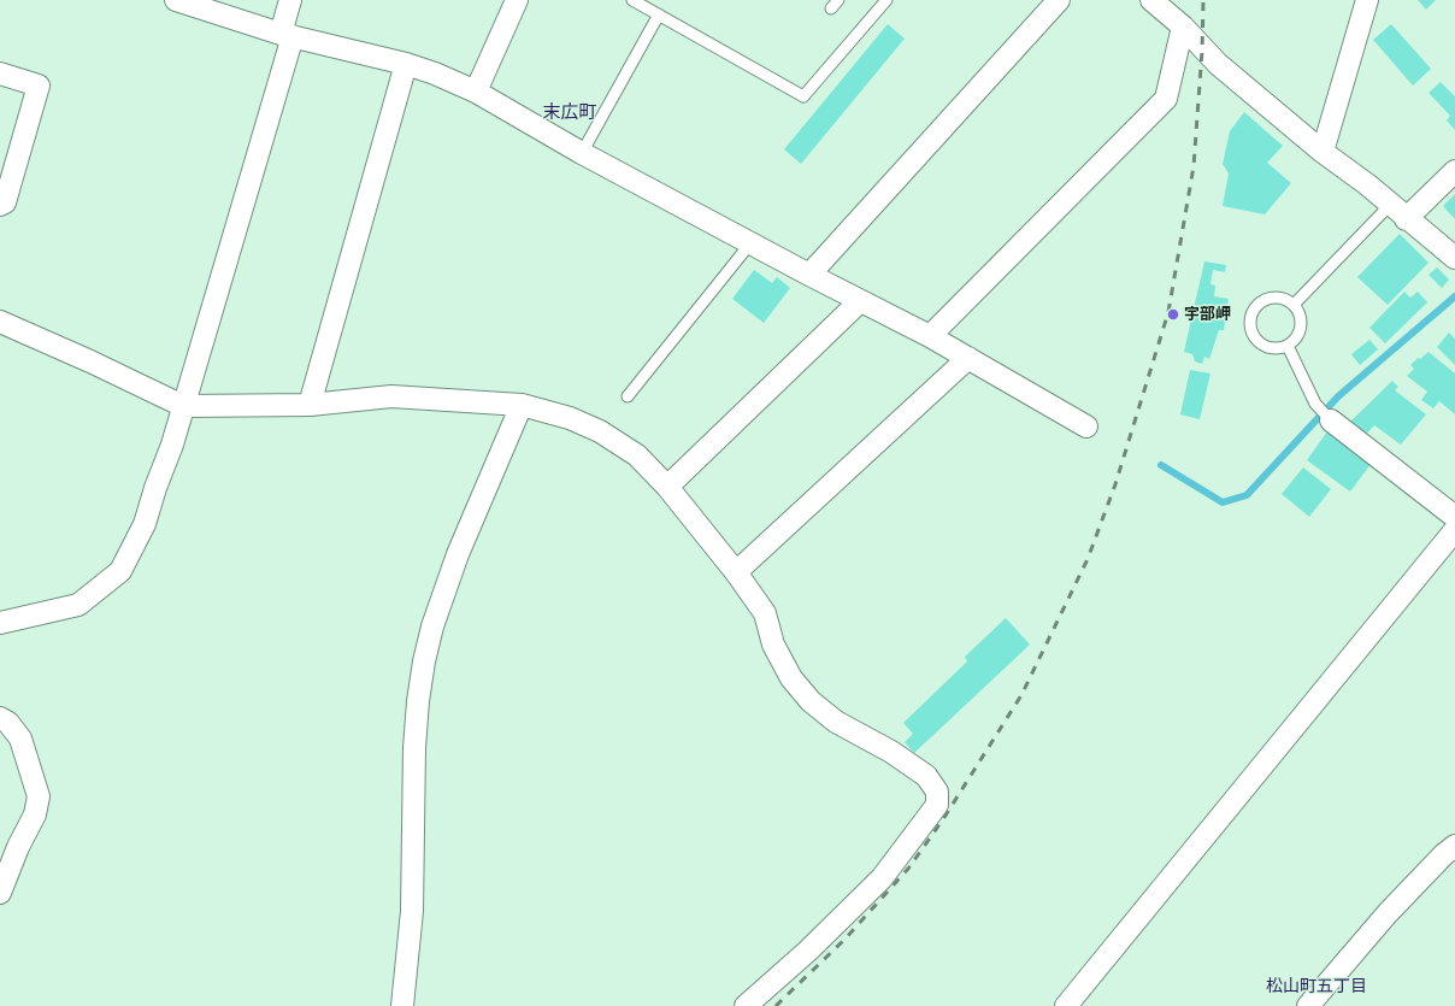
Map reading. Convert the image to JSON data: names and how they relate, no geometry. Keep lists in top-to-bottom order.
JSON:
{
  "districts": ["末広町", "松山町五丁目"],
  "places": ["宇部岬"]
}
